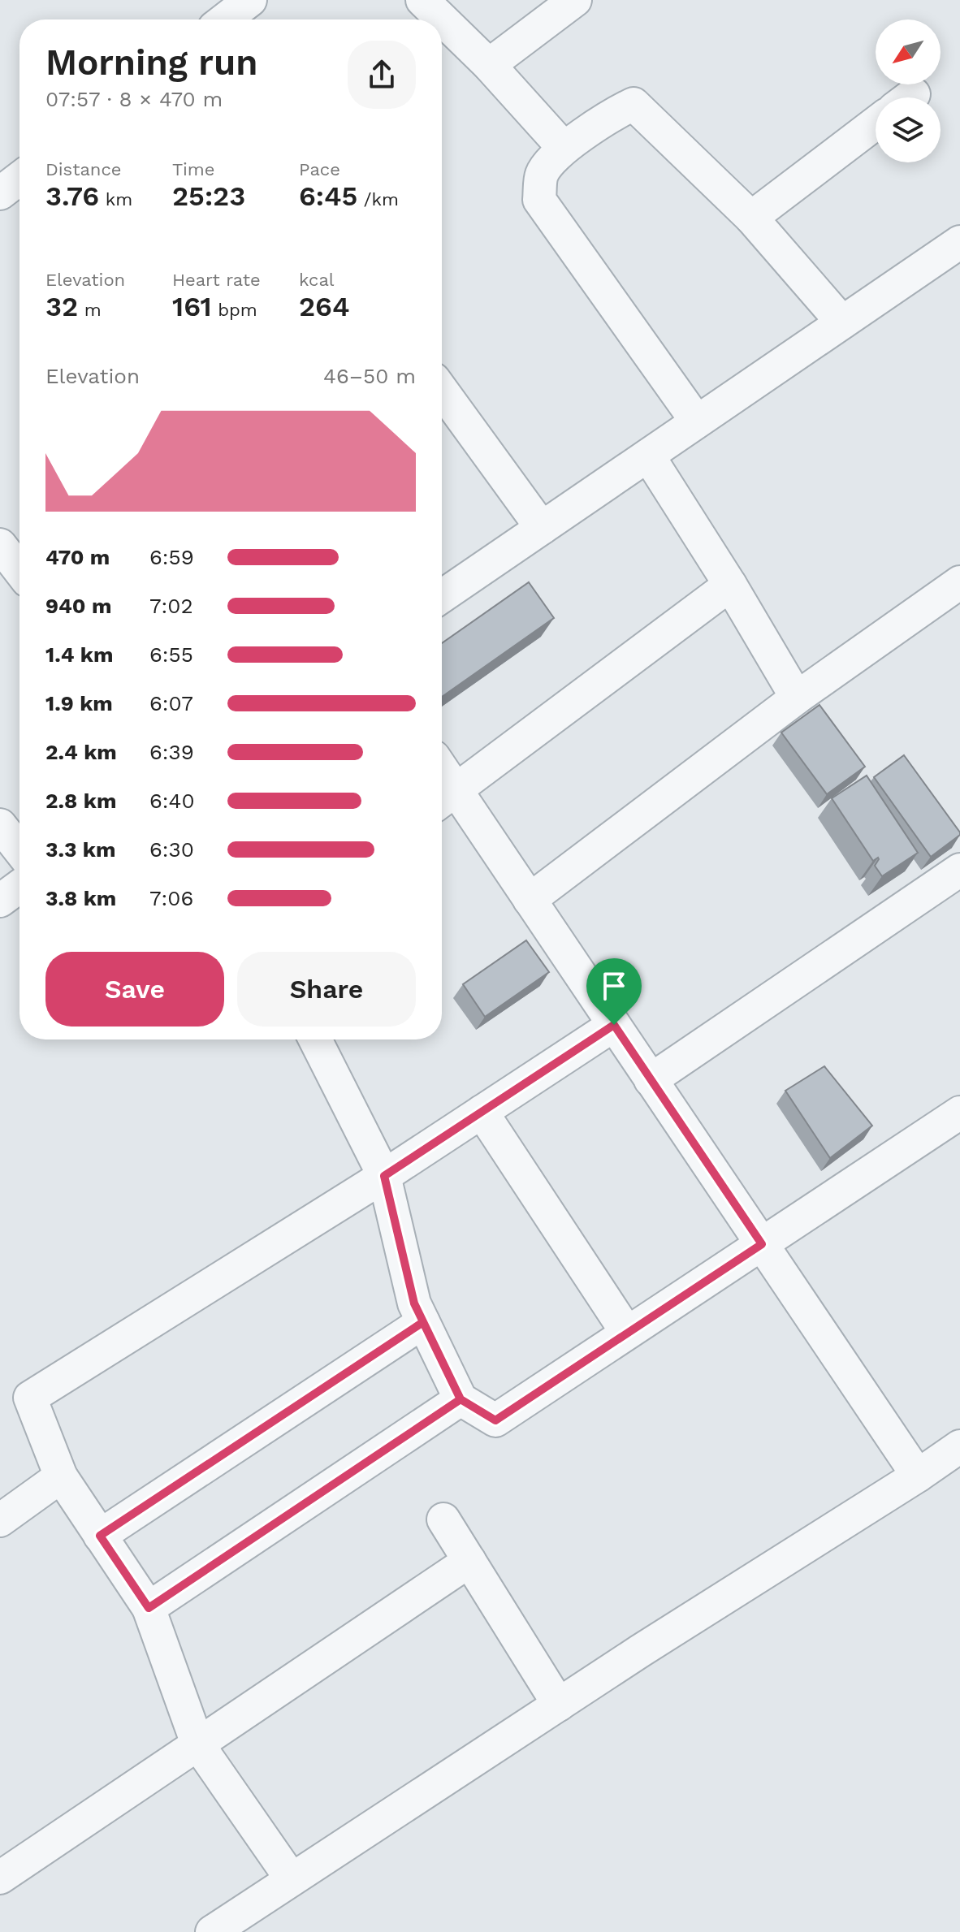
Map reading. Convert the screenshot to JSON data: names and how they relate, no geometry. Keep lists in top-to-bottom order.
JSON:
{
  "north": "bottom left",
  "page": {
    "heading": ["Morning run", "07:57 · 8 × 470 m"],
    "stats": [
      ["Distance", "3.76 km"],
      ["Time", "25:23"],
      ["Pace", "6:45 /km"],
      ["Elevation", "32 m"],
      ["Heart rate", "161 bpm"],
      ["kcal", "264"]
    ],
    "chart": ["Elevation", "46–50 m"],
    "list": [
      {
        "name": "470 m",
        "note": "6:59"
      },
      {
        "name": "940 m",
        "note": "7:02"
      },
      {
        "name": "1.4 km",
        "note": "6:55"
      },
      {
        "name": "1.9 km",
        "note": "6:07"
      },
      {
        "name": "2.4 km",
        "note": "6:39"
      },
      {
        "name": "2.8 km",
        "note": "6:40"
      },
      {
        "name": "3.3 km",
        "note": "6:30"
      },
      {
        "name": "3.8 km",
        "note": "7:06"
      }
    ],
    "buttons": ["Save", "Share"]
  }
}
